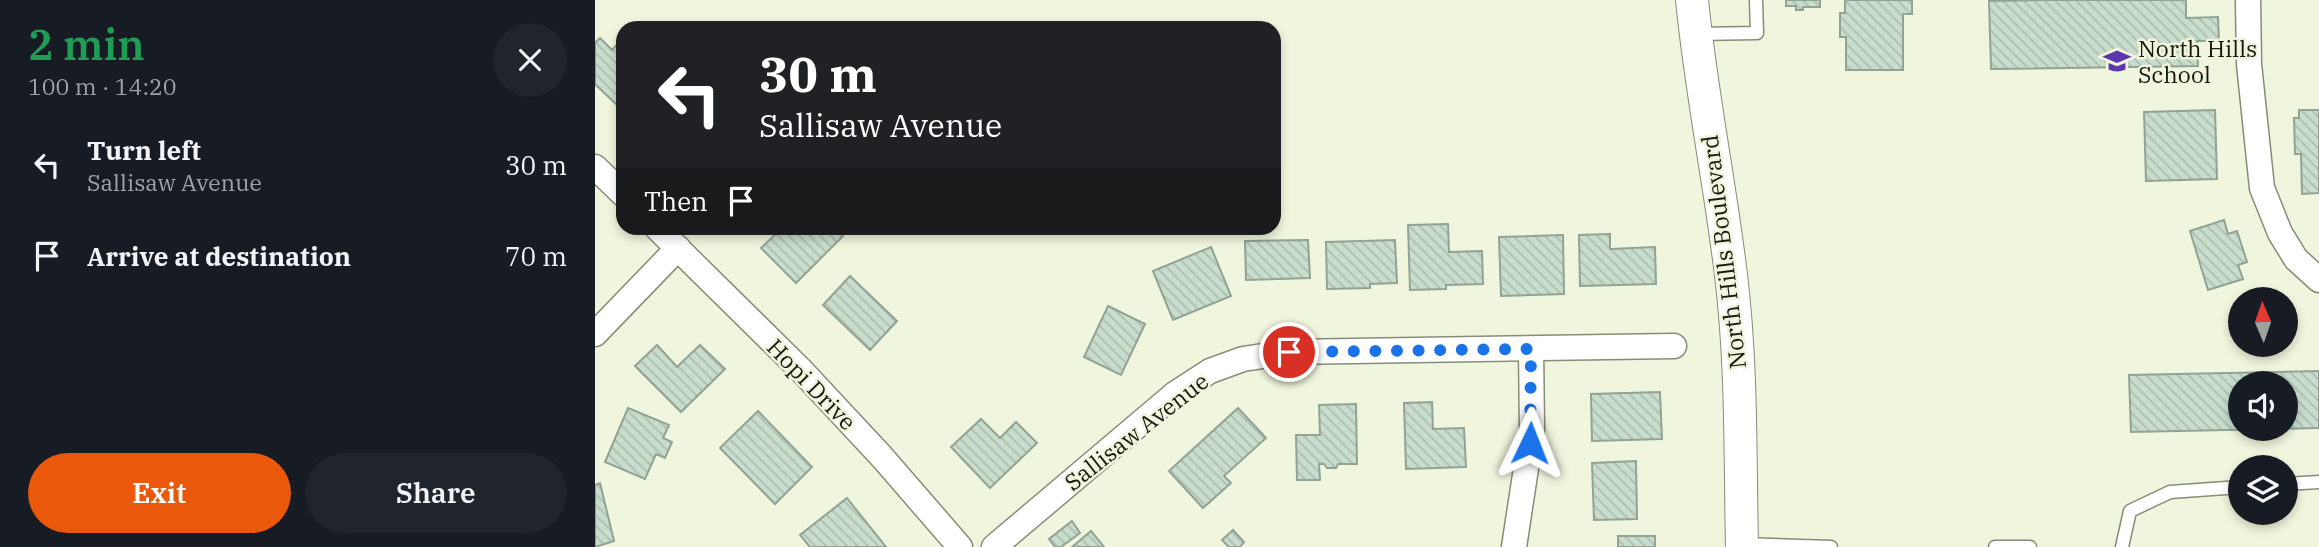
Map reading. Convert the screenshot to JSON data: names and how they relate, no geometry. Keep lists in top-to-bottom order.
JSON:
{
  "streets": {
    "street": ["North Hills Boulevard", "Hopi Drive", "Sallisaw Avenue"]
  },
  "places": {
    "school or university": ["North Hills School"]
  },
  "north": "top",
  "page": {
    "heading": ["2 min", "100 m · 14:20"],
    "turn": ["30 m", "Sallisaw Avenue"],
    "list": [
      {
        "name": "Turn left",
        "note": "Sallisaw Avenue",
        "value": "30 m"
      },
      {
        "name": "Arrive at destination",
        "value": "70 m"
      }
    ],
    "then": "Then",
    "buttons": ["Exit", "Share"]
  }
}
